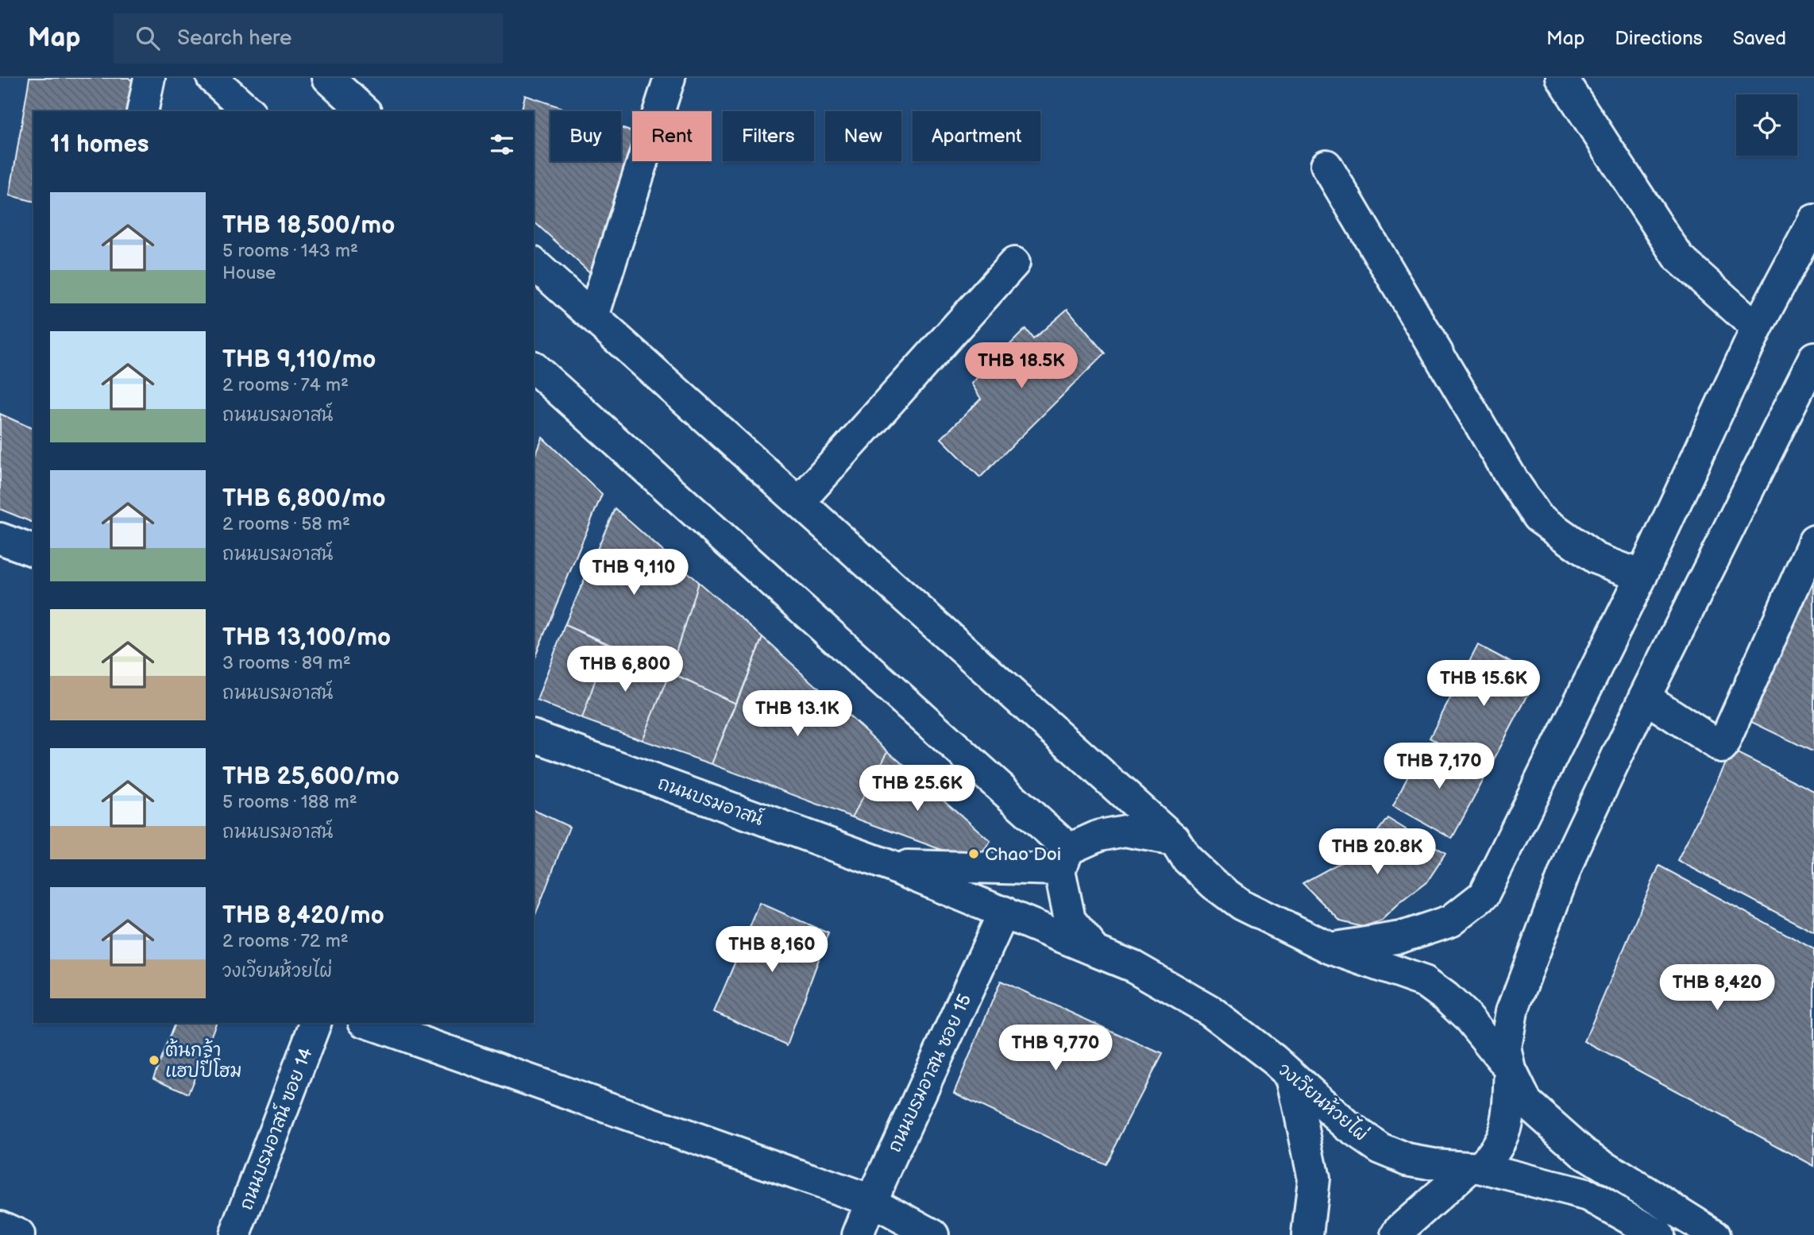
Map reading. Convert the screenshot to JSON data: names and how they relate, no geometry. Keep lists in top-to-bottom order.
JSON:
{
  "streets": {
    "main road": [
      "ถนนบรมอาสน์",
      "ถนนบรมอาสน ซอย 15",
      "วงเวียนห้วยไผ่",
      "ถนนบรมอาสน์ ฃอย 14"
    ]
  },
  "crossings": [
    ["ถนนบรมอาสน์", "ถนนบรมอาสน ซอย 15"],
    ["ถนนบรมอาสน์", "วงเวียนห้วยไผ่"]
  ],
  "places": ["Chao Doi", "ต้นกล้า แฮปปี้โฮม"],
  "page": {
    "header": "Map",
    "search": "Search here",
    "nav": ["Map", "Directions", "Saved"],
    "chip": [
      "Buy",
      "Rent",
      "Filters",
      "New",
      "Apartment"
    ],
    "heading": "11 homes",
    "list": [
      {
        "name": "THB 18,500/mo",
        "note": "5 rooms · 143 m² · House"
      },
      {
        "name": "THB 9,110/mo",
        "note": "2 rooms · 74 m² · ถนนบรมอาสน์"
      },
      {
        "name": "THB 6,800/mo",
        "note": "2 rooms · 58 m² · ถนนบรมอาสน์"
      },
      {
        "name": "THB 13,100/mo",
        "note": "3 rooms · 89 m² · ถนนบรมอาสน์"
      },
      {
        "name": "THB 25,600/mo",
        "note": "5 rooms · 188 m² · ถนนบรมอาสน์"
      },
      {
        "name": "THB 8,420/mo",
        "note": "2 rooms · 72 m² · วงเวียนห้วยไผ่"
      }
    ],
    "price": [
      "THB 18.5K",
      "THB 9,110",
      "THB 6,800",
      "THB 15.6K",
      "THB 13.1K",
      "THB 7,170",
      "THB 25.6K",
      "THB 20.8K",
      "THB 8,160",
      "THB 8,420",
      "THB 9,770"
    ]
  }
}
